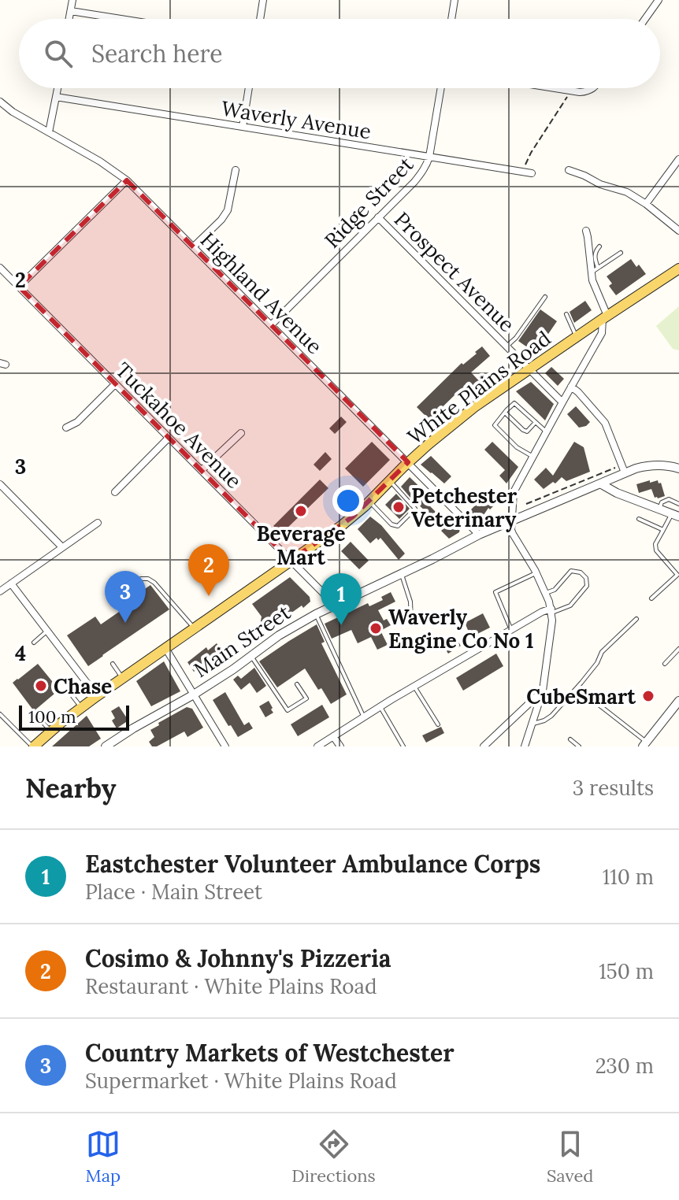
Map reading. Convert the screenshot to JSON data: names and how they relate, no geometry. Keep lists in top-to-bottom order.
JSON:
{
  "streets": {
    "main road": ["White Plains Road"],
    "street": [
      "Waverly Avenue",
      "Ridge Street",
      "Prospect Avenue",
      "Highland Avenue",
      "Tuckahoe Avenue",
      "Main Street"
    ]
  },
  "crossings": [
    ["Waverly Avenue", "Ridge Street"],
    ["Ridge Street", "Prospect Avenue"],
    ["Ridge Street", "Highland Avenue"],
    ["Prospect Avenue", "White Plains Road"],
    ["Highland Avenue", "White Plains Road"],
    ["Highland Avenue", "Main Street"],
    ["White Plains Road", "Tuckahoe Avenue"],
    ["Tuckahoe Avenue", "Main Street"]
  ],
  "places": [
    "Petchester Veterinary",
    "Beverage Mart",
    "Waverly Engine Co No 1",
    "Chase",
    "CubeSmart"
  ],
  "scale_bar": "100 m",
  "page": {
    "search": "Search here",
    "pins": ["2", "3", "1"],
    "scale": "100 m",
    "heading": ["Nearby", "3 results"],
    "list": [
      {
        "mark": "1",
        "name": "Eastchester Volunteer Ambulance Corps",
        "note": "Place · Main Street",
        "value": "110 m"
      },
      {
        "mark": "2",
        "name": "Cosimo & Johnny's Pizzeria",
        "note": "Restaurant · White Plains Road",
        "value": "150 m"
      },
      {
        "mark": "3",
        "name": "Country Markets of Westchester",
        "note": "Supermarket · White Plains Road",
        "value": "230 m"
      }
    ],
    "nav": ["Map", "Directions", "Saved"]
  },
  "grid": {
    "rows": ["2", "3", "4"]
  }
}
